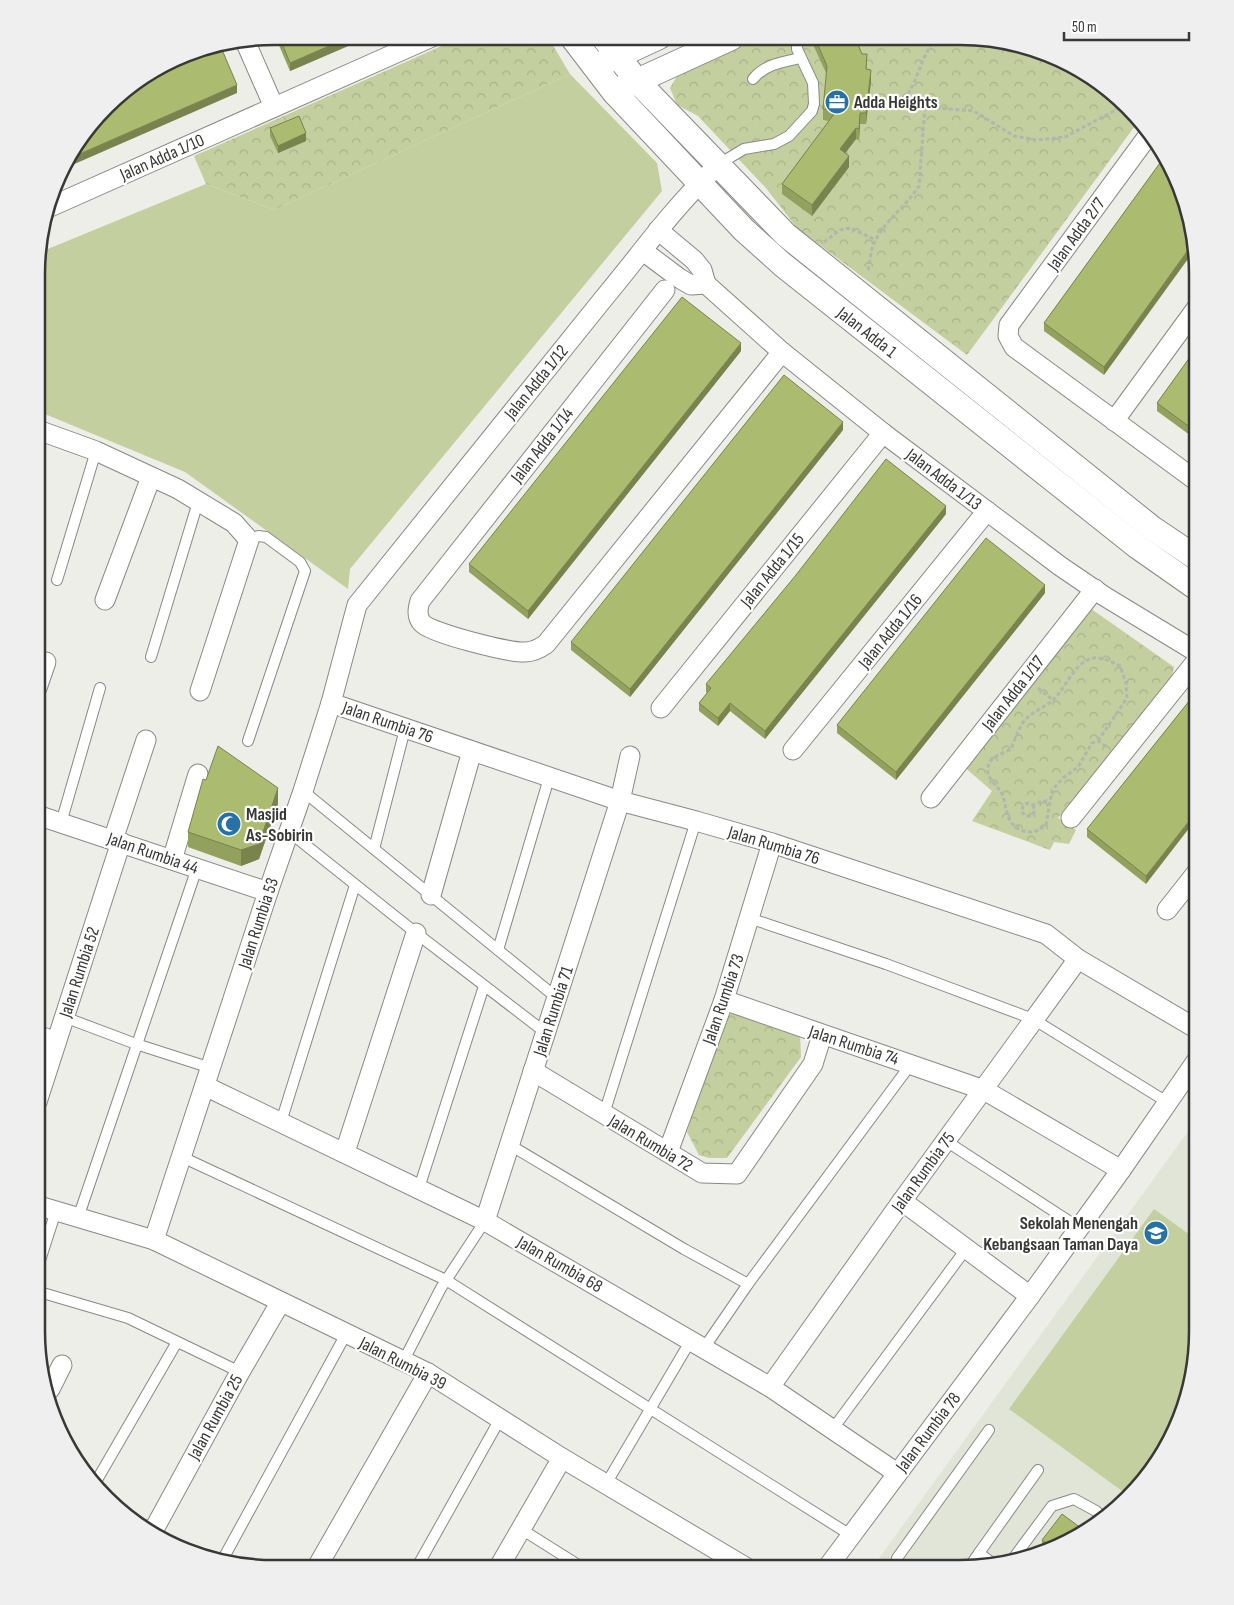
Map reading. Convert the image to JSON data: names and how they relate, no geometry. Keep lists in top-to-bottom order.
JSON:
{
  "streets": {
    "street": [
      "Jalan Adda 1/10",
      "Jalan Adda 2/7",
      "Jalan Adda 1",
      "Jalan Adda 1/12",
      "Jalan Adda 1/14",
      "Jalan Adda 1/13",
      "Jalan Adda 1/15",
      "Jalan Adda 1/16",
      "Jalan Adda 1/17",
      "Jalan Rumbia 76",
      "Jalan Rumbia 44",
      "Jalan Rumbia 53",
      "Jalan Rumbia 52",
      "Jalan Rumbia 73",
      "Jalan Rumbia 71",
      "Jalan Rumbia 74",
      "Jalan Rumbia 72",
      "Jalan Rumbia 75",
      "Jalan Rumbia 68",
      "Jalan Rumbia 39",
      "Jalan Rumbia 25",
      "Jalan Rumbia 78"
    ]
  },
  "crossings": [
    ["Jalan Adda 1", "Jalan Adda 1/12"],
    ["Jalan Adda 1/12", "Jalan Rumbia 53"],
    ["Jalan Adda 1/14", "Jalan Adda 1/13"],
    ["Jalan Adda 1/13", "Jalan Adda 1/15"],
    ["Jalan Adda 1/13", "Jalan Adda 1/16"],
    ["Jalan Adda 1/13", "Jalan Adda 1/17"],
    ["Jalan Rumbia 76", "Jalan Rumbia 53"],
    ["Jalan Rumbia 76", "Jalan Rumbia 73"],
    ["Jalan Rumbia 76", "Jalan Rumbia 71"],
    ["Jalan Rumbia 76", "Jalan Rumbia 75"],
    ["Jalan Rumbia 44", "Jalan Rumbia 53"],
    ["Jalan Rumbia 44", "Jalan Rumbia 52"],
    ["Jalan Rumbia 53", "Jalan Rumbia 68"],
    ["Jalan Rumbia 53", "Jalan Rumbia 39"],
    ["Jalan Rumbia 73", "Jalan Rumbia 74"],
    ["Jalan Rumbia 73", "Jalan Rumbia 72"],
    ["Jalan Rumbia 71", "Jalan Rumbia 72"],
    ["Jalan Rumbia 71", "Jalan Rumbia 68"],
    ["Jalan Rumbia 74", "Jalan Rumbia 72"],
    ["Jalan Rumbia 74", "Jalan Rumbia 75"],
    ["Jalan Rumbia 74", "Jalan Rumbia 78"],
    ["Jalan Rumbia 75", "Jalan Rumbia 68"],
    ["Jalan Rumbia 68", "Jalan Rumbia 78"],
    ["Jalan Rumbia 39", "Jalan Rumbia 25"]
  ],
  "places": {
    "office": ["Adda Heights"],
    "mosque": ["Masjid As-Sobirin"],
    "school or university": ["Sekolah Menengah Kebangsaan Taman Daya"]
  },
  "scale_bar": "50 m"
}
